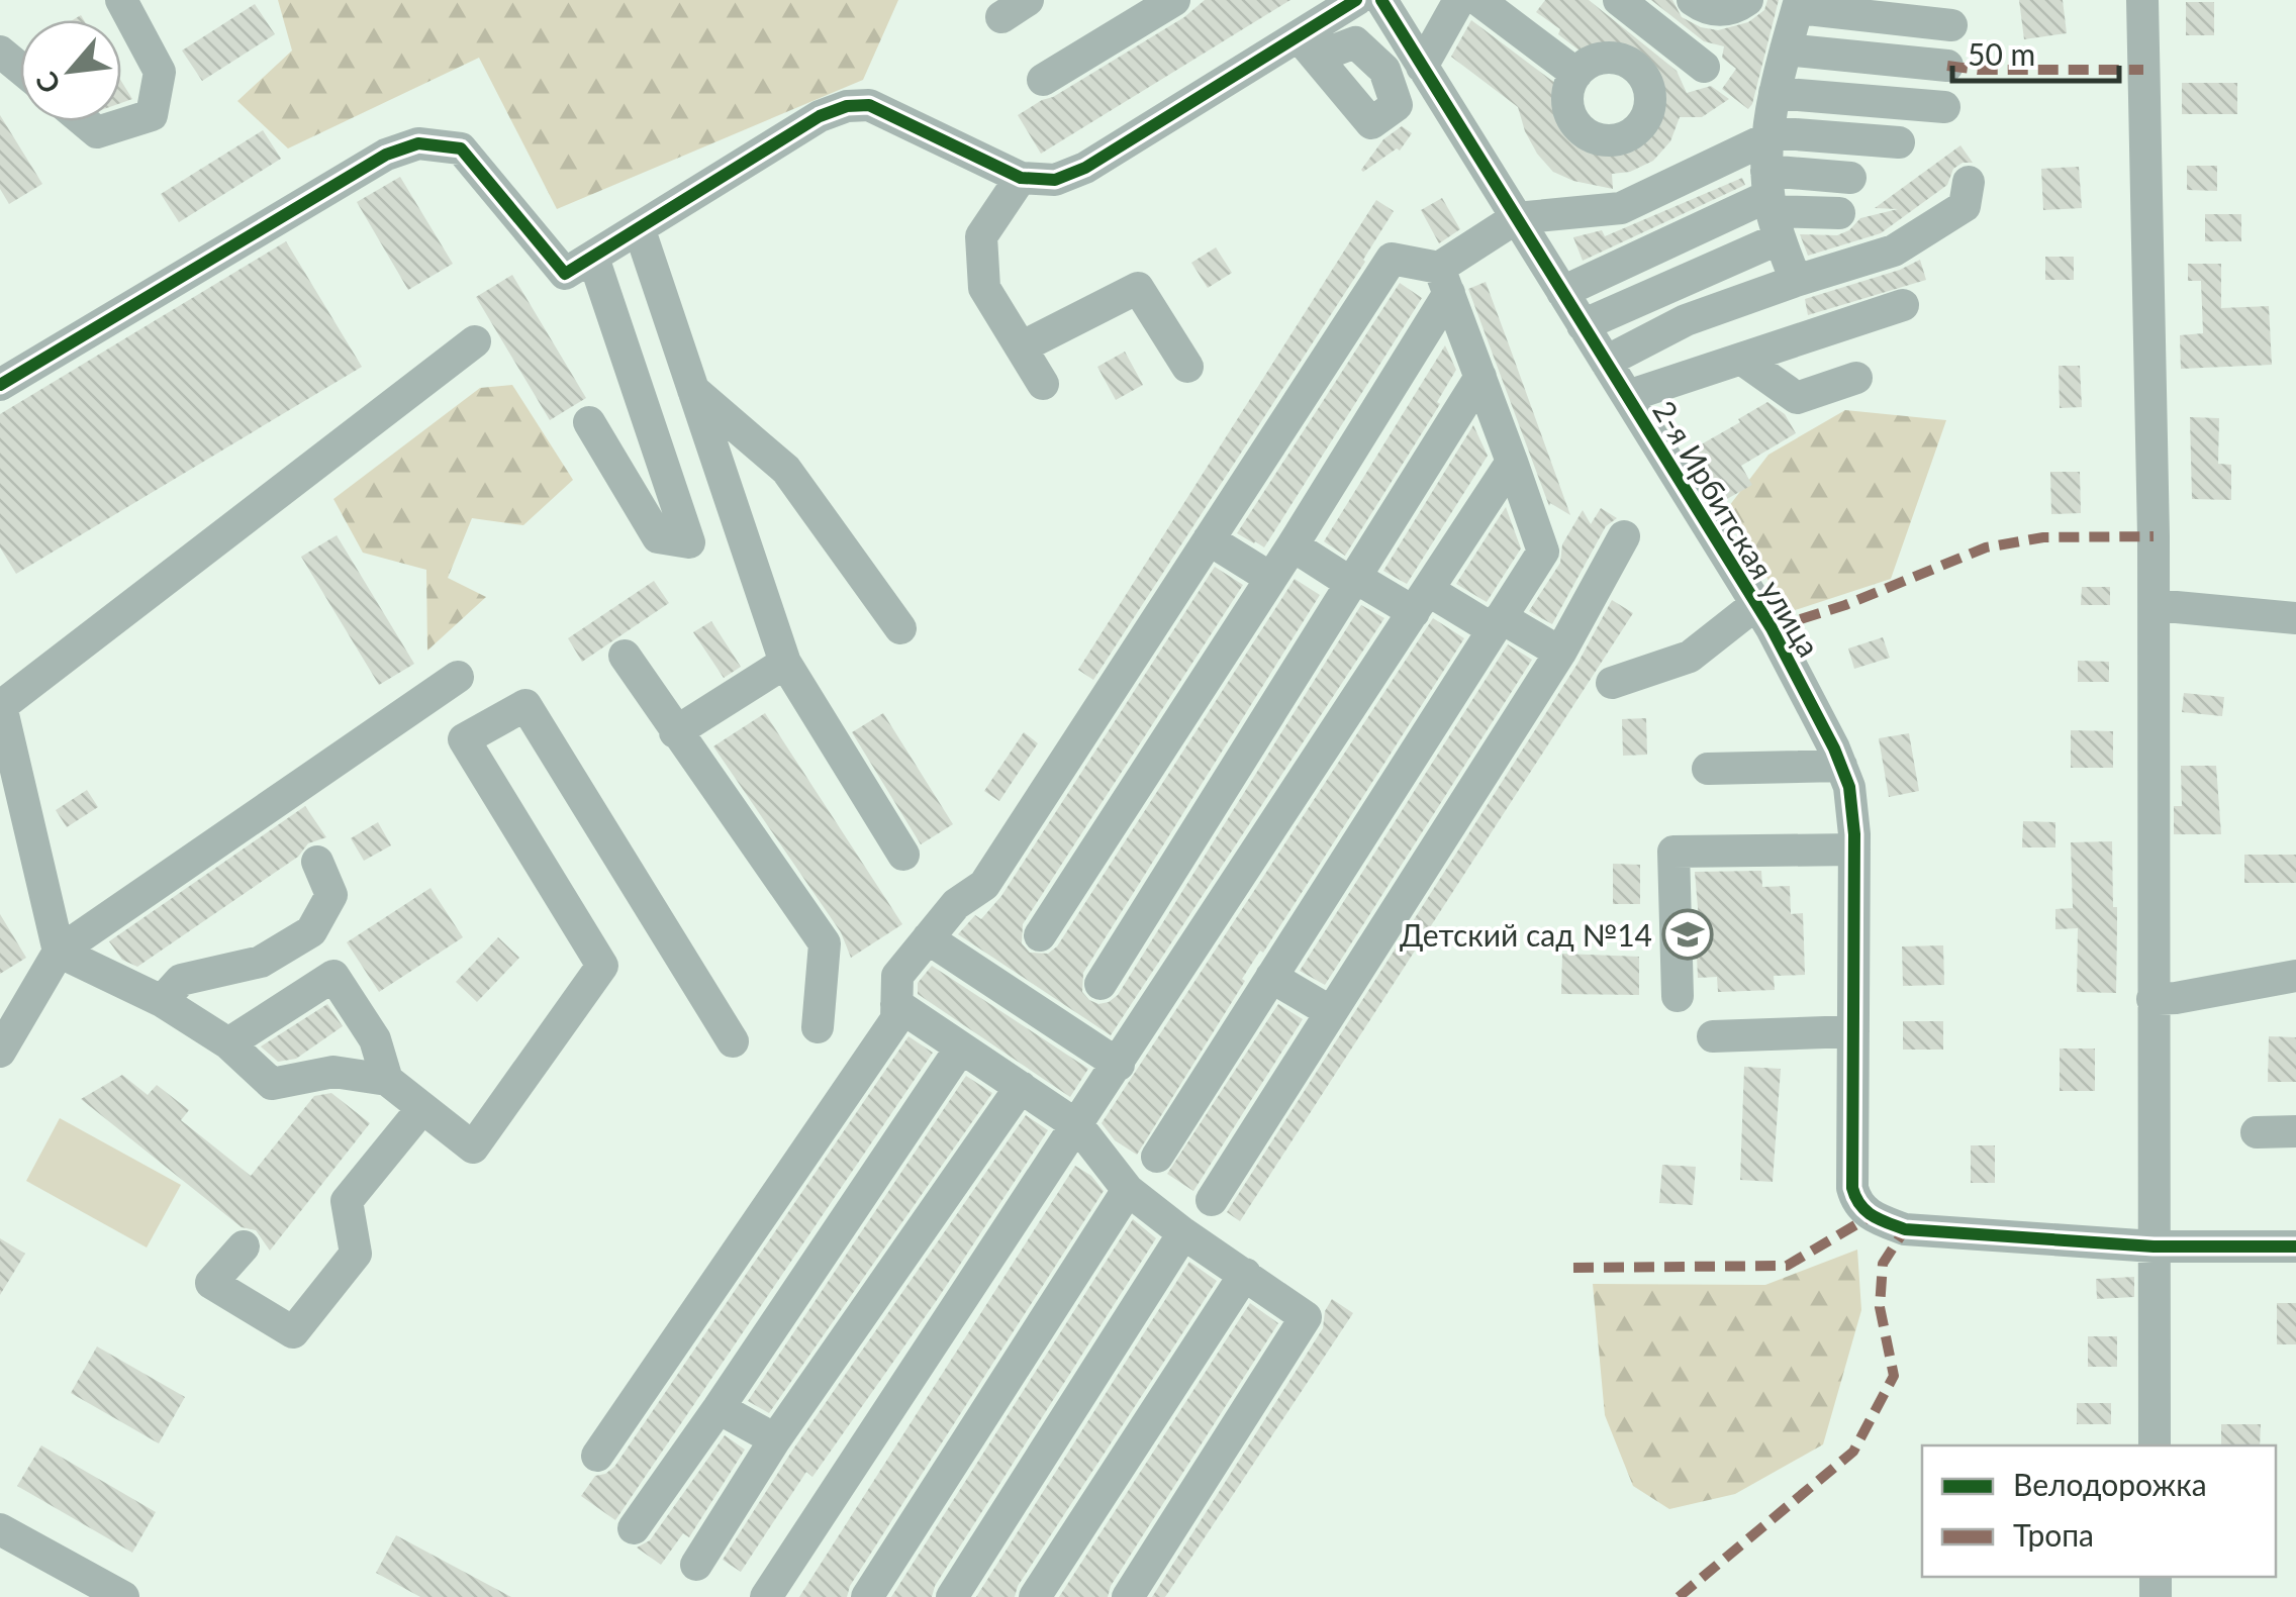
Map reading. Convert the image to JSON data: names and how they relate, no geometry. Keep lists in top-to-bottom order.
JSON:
{
  "streets": {
    "street": ["2-я Ирбитская улица"]
  },
  "places": {
    "school or university": ["Детский сад №14"]
  },
  "legend": ["Велодорожка", "Тропа"],
  "scale_bar": "50 m",
  "north": "bottom left"
}
